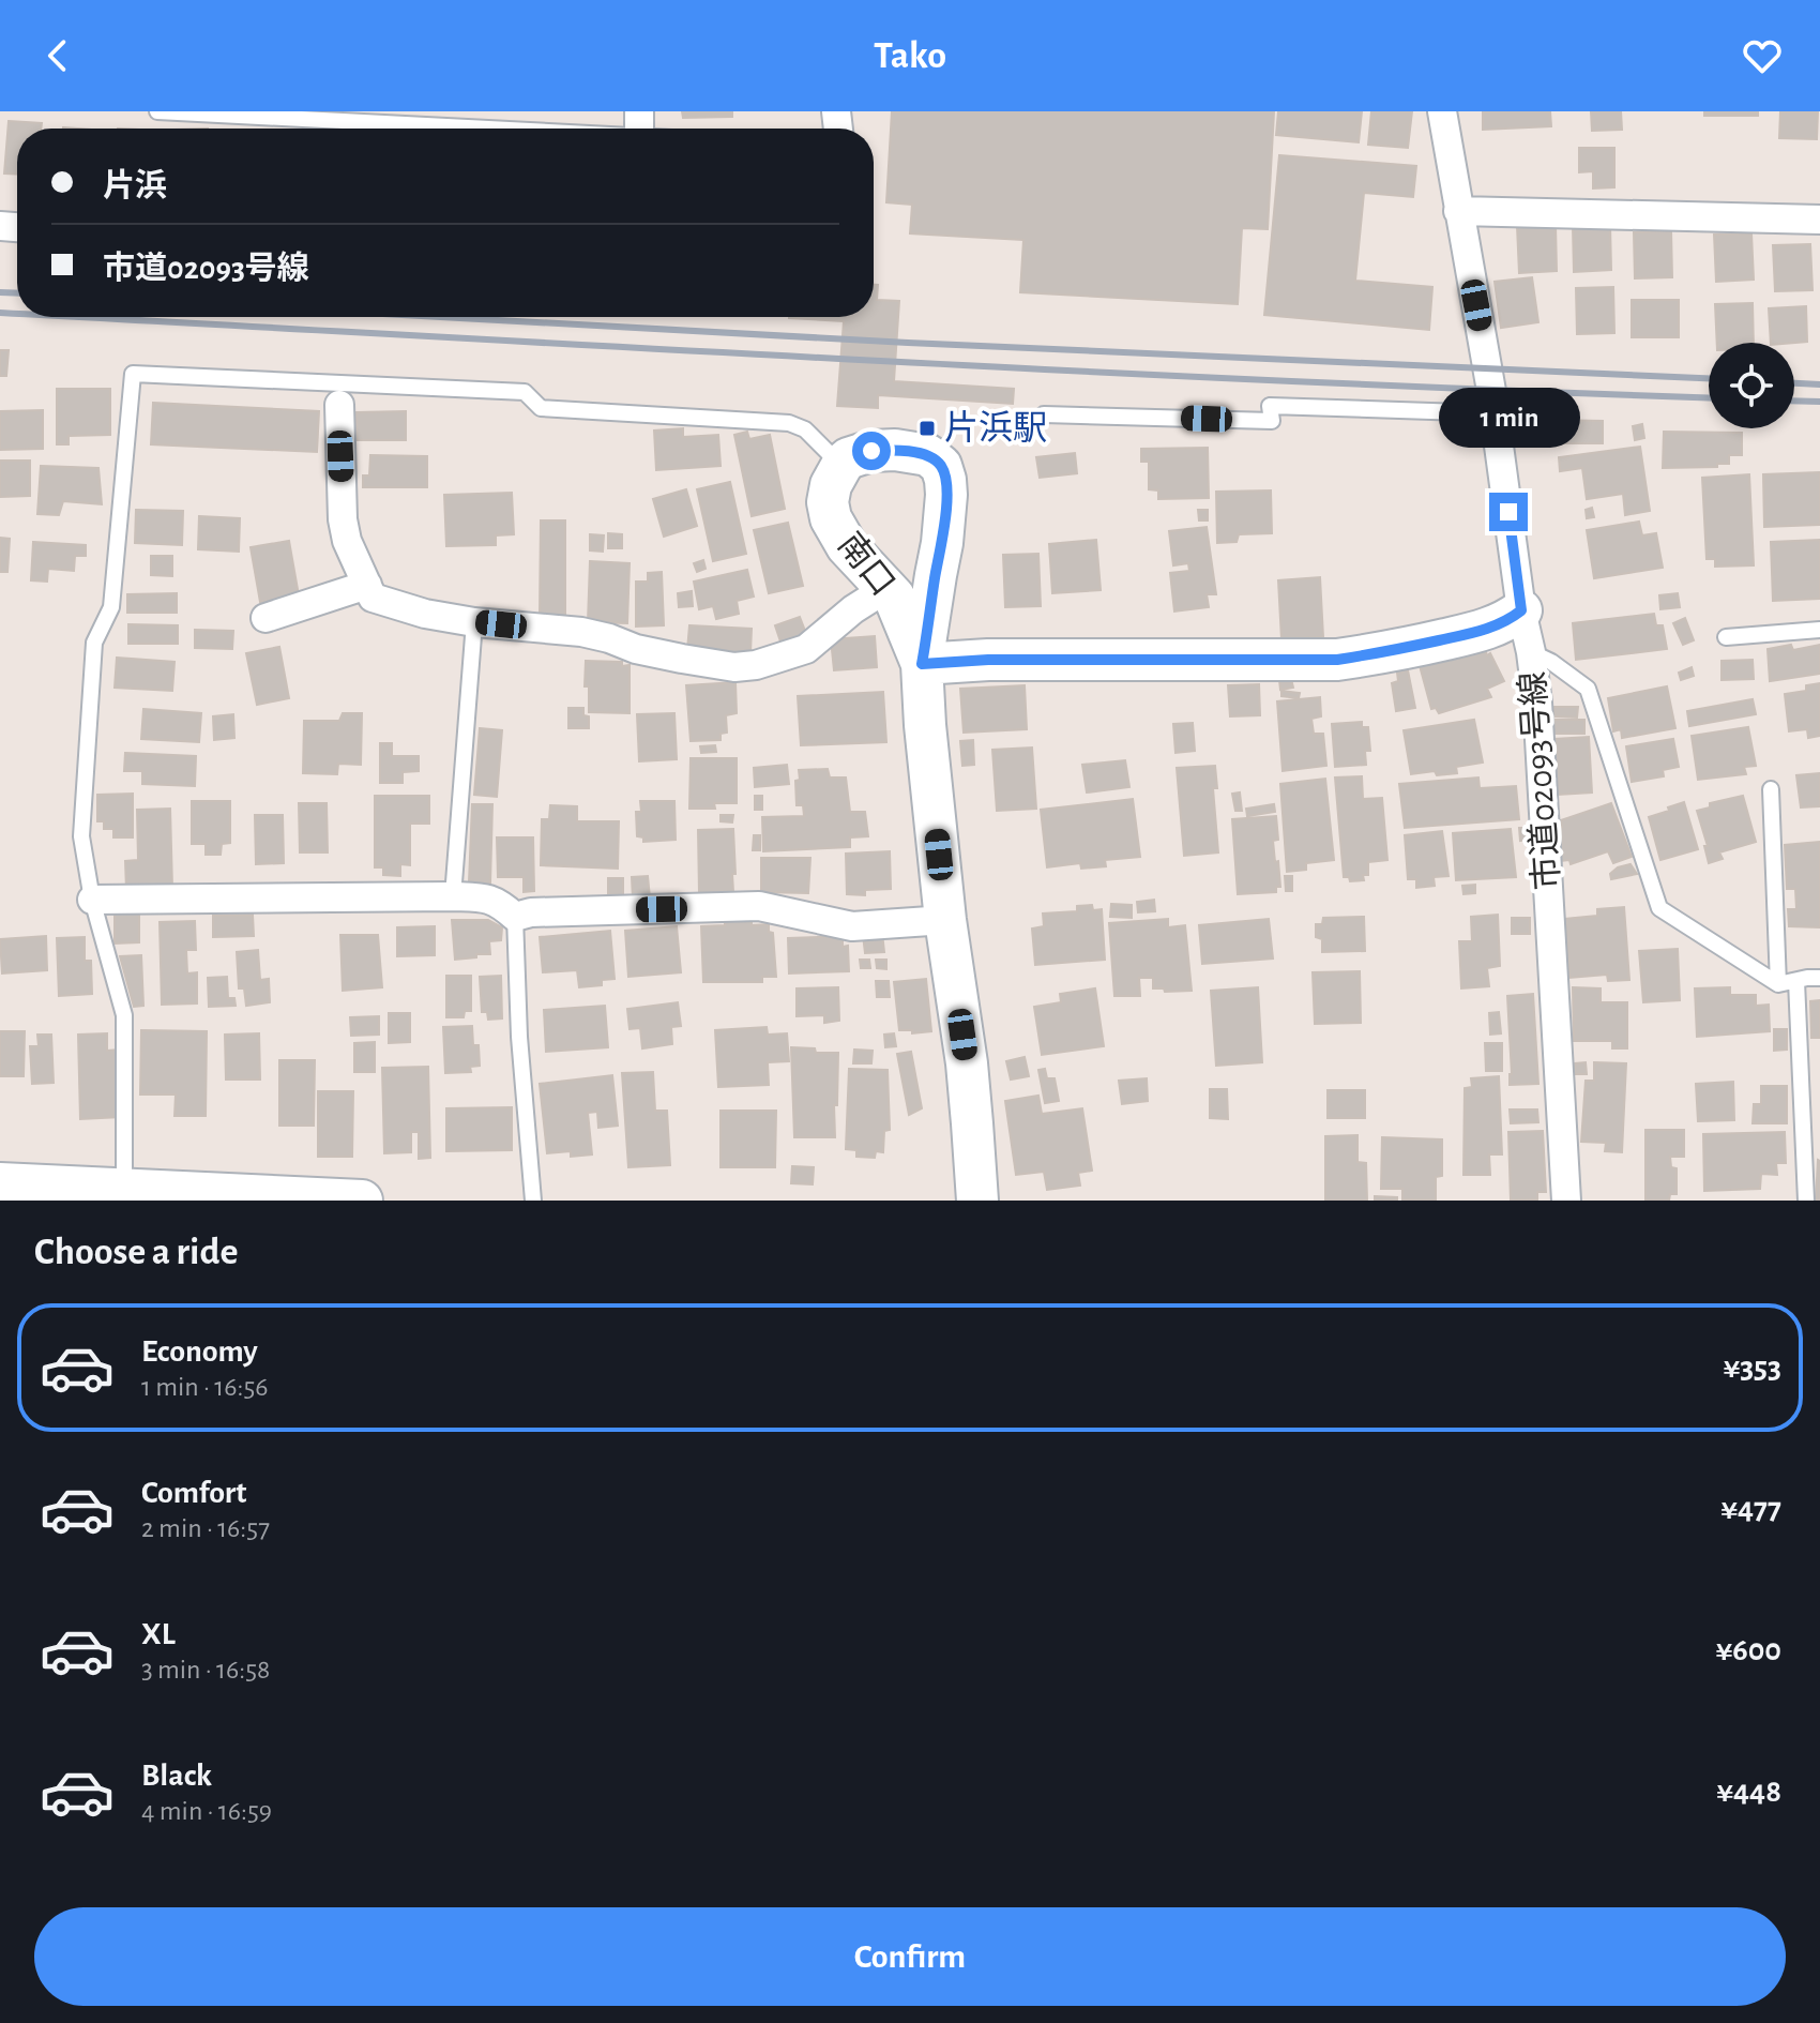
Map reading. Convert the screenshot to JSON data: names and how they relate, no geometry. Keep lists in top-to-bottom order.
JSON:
{
  "streets": {
    "street": ["南口", "市道02093号線"]
  },
  "places": {
    "transit": ["片浜駅"]
  },
  "page": {
    "header": "Tako",
    "banner": ["片浜", "市道02093号線"],
    "bubble": "1 min",
    "heading": "Choose a ride",
    "list": [
      {
        "name": "Economy",
        "note": "1 min · 16:56",
        "value": "¥353"
      },
      {
        "name": "Comfort",
        "note": "2 min · 16:57",
        "value": "¥477"
      },
      {
        "name": "XL",
        "note": "3 min · 16:58",
        "value": "¥600"
      },
      {
        "name": "Black",
        "note": "4 min · 16:59",
        "value": "¥448"
      }
    ],
    "buttons": "Confirm"
  }
}
